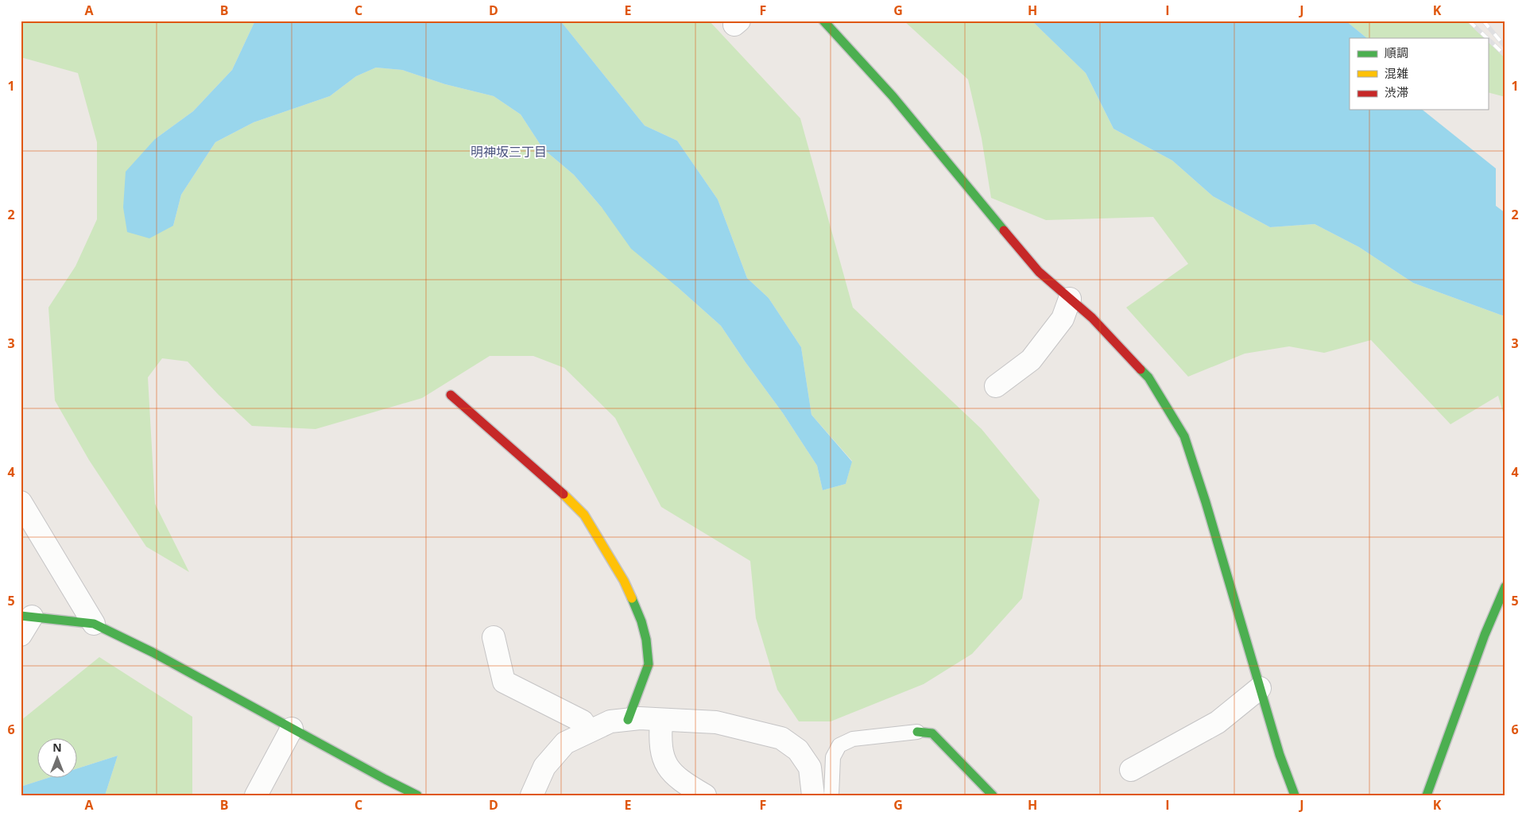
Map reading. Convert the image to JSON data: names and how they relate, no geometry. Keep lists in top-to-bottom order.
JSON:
{
  "districts": ["明神坂三丁目"],
  "legend": ["順調", "混雑", "渋滞"],
  "north": "top",
  "grid": {
    "columns": [
      "A",
      "B",
      "C",
      "D",
      "E",
      "F",
      "G",
      "H",
      "I",
      "J",
      "K"
    ],
    "rows": [
      "1",
      "2",
      "3",
      "4",
      "5",
      "6"
    ]
  }
}
